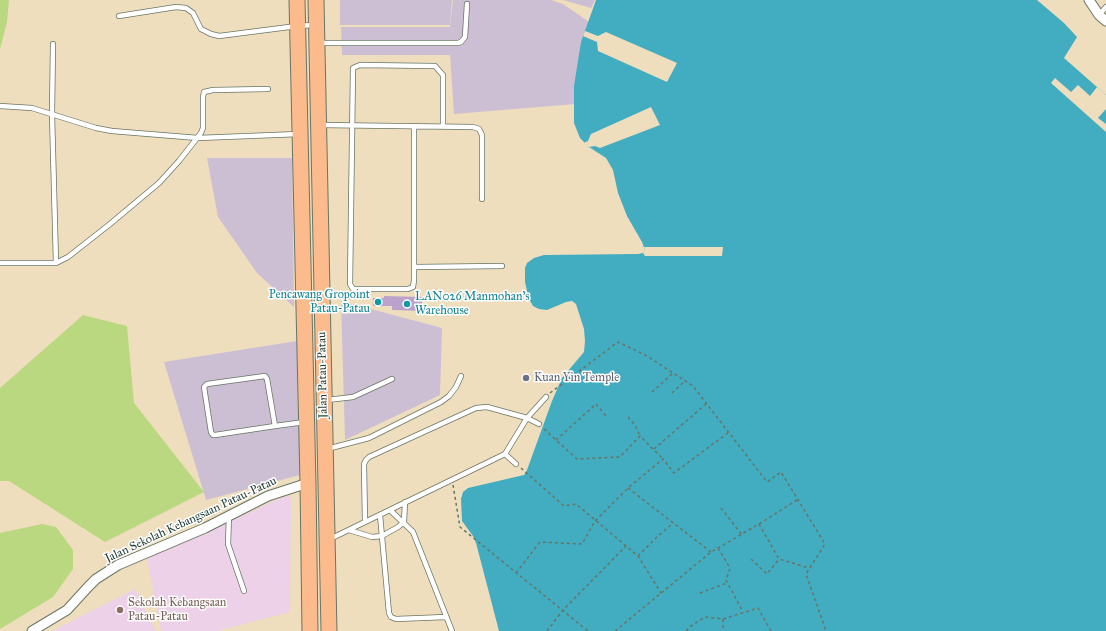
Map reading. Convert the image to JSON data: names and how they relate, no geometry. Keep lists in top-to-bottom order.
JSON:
{
  "streets": {
    "main road": ["Jalan Patau-Patau"],
    "street": ["Jalan Sekolah Kebangsaan Patau-Patau"]
  },
  "crossings": [
    ["Jalan Patau-Patau", "Jalan Sekolah Kebangsaan Patau-Patau"]
  ],
  "places": [
    "Pencawang Gropoint Patau-Patau",
    "LAN026 Manmohan's Warehouse",
    "Kuan Yin Temple",
    "Sekolah Kebangsaan Patau-Patau"
  ]
}
